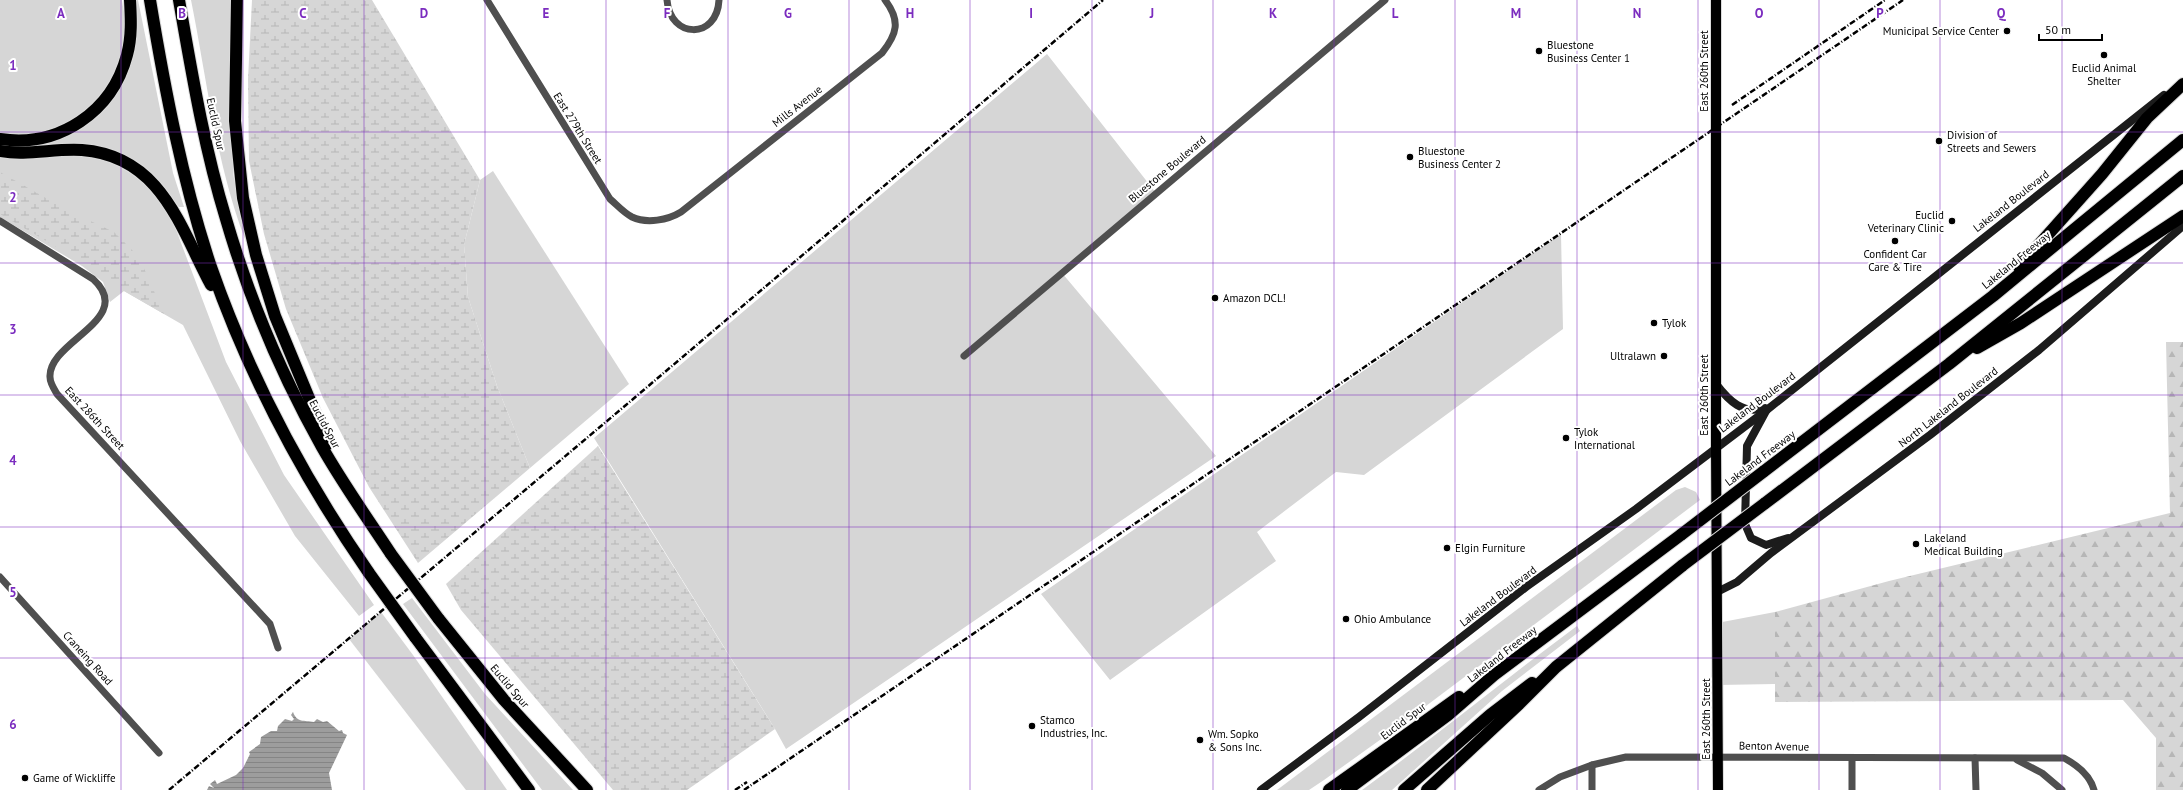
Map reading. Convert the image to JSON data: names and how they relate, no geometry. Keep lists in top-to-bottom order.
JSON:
{
  "streets": {
    "highway": ["Euclid Spur", "Lakeland Freeway"],
    "main road": ["East 260th Street"],
    "street": [
      "Mills Avenue",
      "East 279th Street",
      "Bluestone Boulevard",
      "Lakeland Boulevard",
      "North Lakeland Boulevard",
      "East 286th Street",
      "Craneing Road",
      "Benton Avenue"
    ]
  },
  "crossings": [
    ["East 260th Street", "Lakeland Boulevard"],
    ["East 260th Street", "North Lakeland Boulevard"],
    ["East 260th Street", "Benton Avenue"],
    ["Mills Avenue", "East 279th Street"],
    ["Euclid Spur", "Lakeland Freeway"]
  ],
  "places": [
    "Municipal Service Center",
    "Bluestone Business Center 1",
    "Euclid Animal Shelter",
    "Division of Streets and Sewers",
    "Bluestone Business Center 2",
    "Euclid Veterinary Clinic",
    "Confident Car Care & Tire",
    "Amazon DCL!",
    "Tylok",
    "Ultralawn",
    "Tylok International",
    "Lakeland Medical Building",
    "Elgin Furniture",
    "Ohio Ambulance",
    "Stamco Industries, Inc.",
    "Wm. Sopko & Sons Inc.",
    "Game of Wickliffe"
  ],
  "scale_bar": "50 m",
  "grid": {
    "columns": [
      "A",
      "B",
      "C",
      "D",
      "E",
      "F",
      "G",
      "H",
      "I",
      "J",
      "K",
      "L",
      "M",
      "N",
      "O",
      "P",
      "Q"
    ],
    "rows": [
      "1",
      "2",
      "3",
      "4",
      "5",
      "6"
    ]
  }
}
